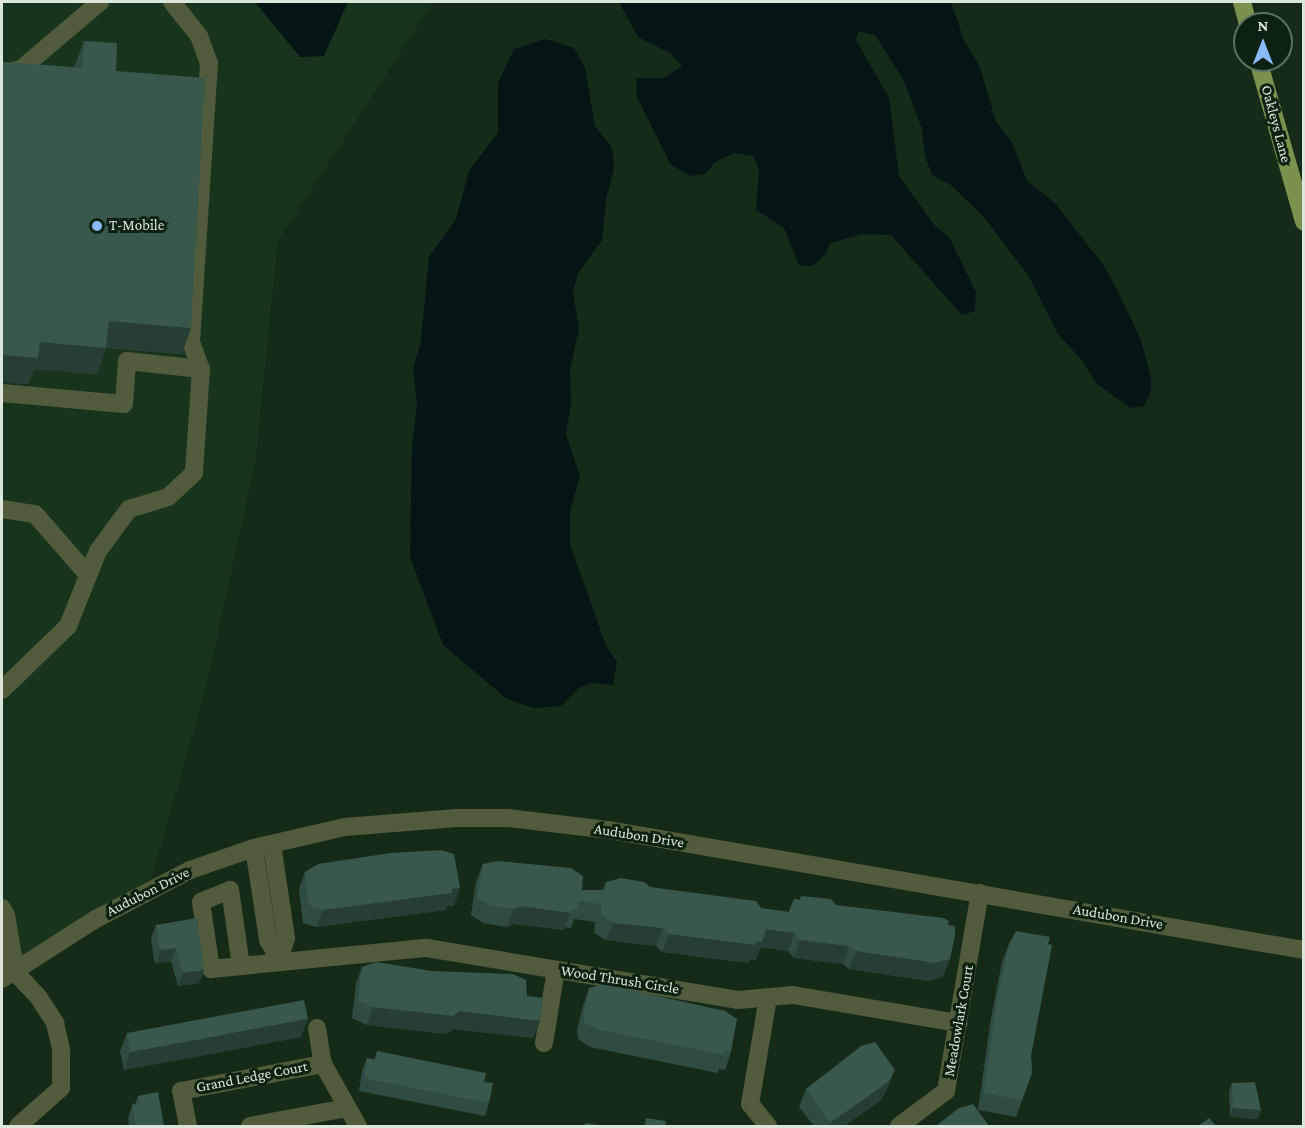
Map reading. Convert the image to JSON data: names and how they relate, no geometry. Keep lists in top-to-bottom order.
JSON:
{
  "streets": {
    "main road": ["Oakleys Lane"],
    "street": [
      "Audubon Drive",
      "Wood Thrush Circle",
      "Meadowlark Court",
      "Grand Ledge Court"
    ]
  },
  "crossings": [
    ["Audubon Drive", "Meadowlark Court"],
    ["Wood Thrush Circle", "Meadowlark Court"]
  ],
  "places": ["T-Mobile"],
  "north": "top"
}
